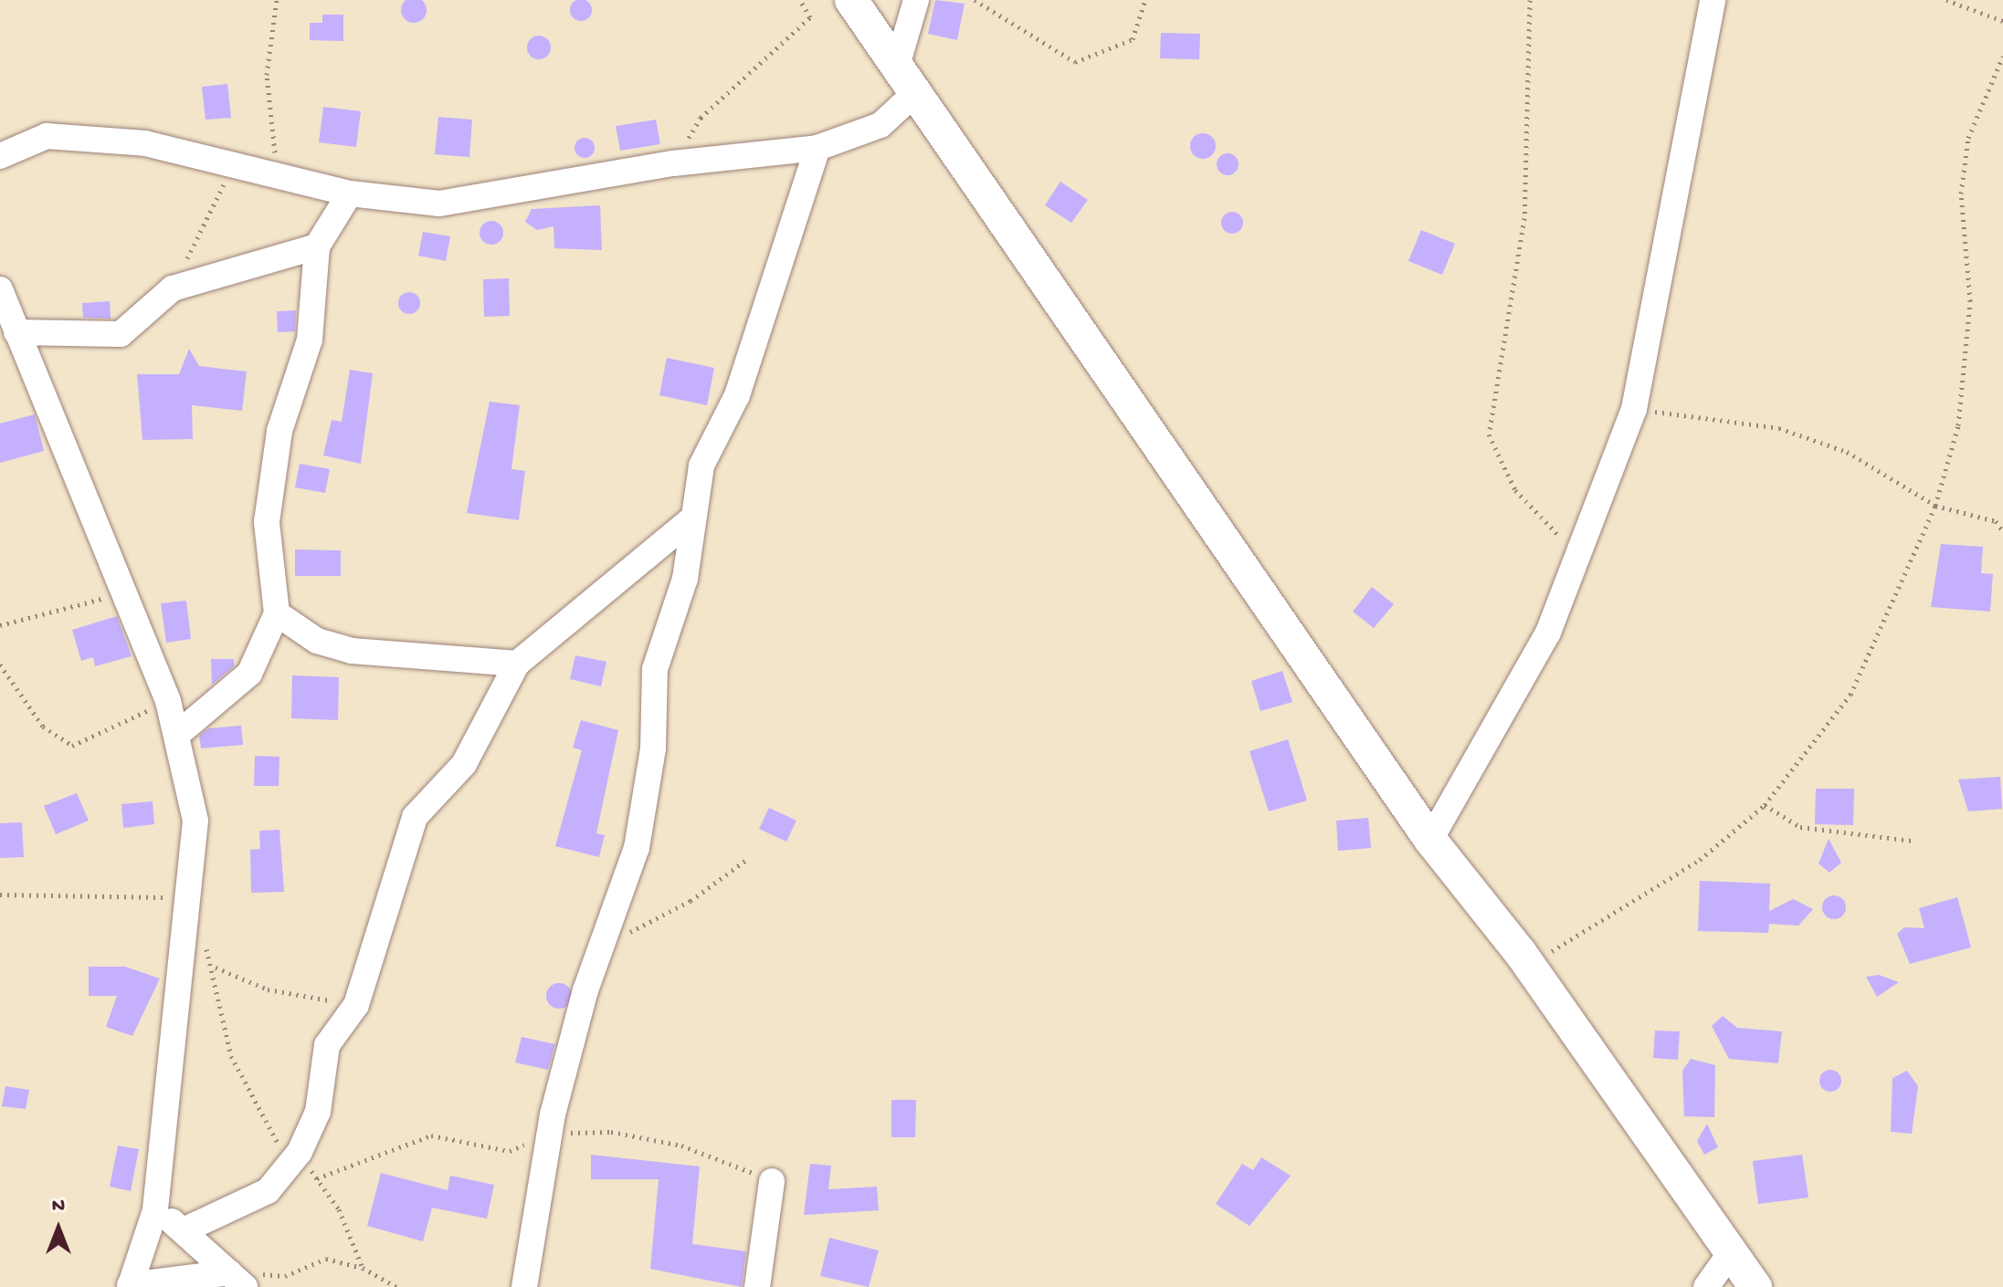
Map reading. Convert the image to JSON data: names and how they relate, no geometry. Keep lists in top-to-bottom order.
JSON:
{
  "north": "top"
}
